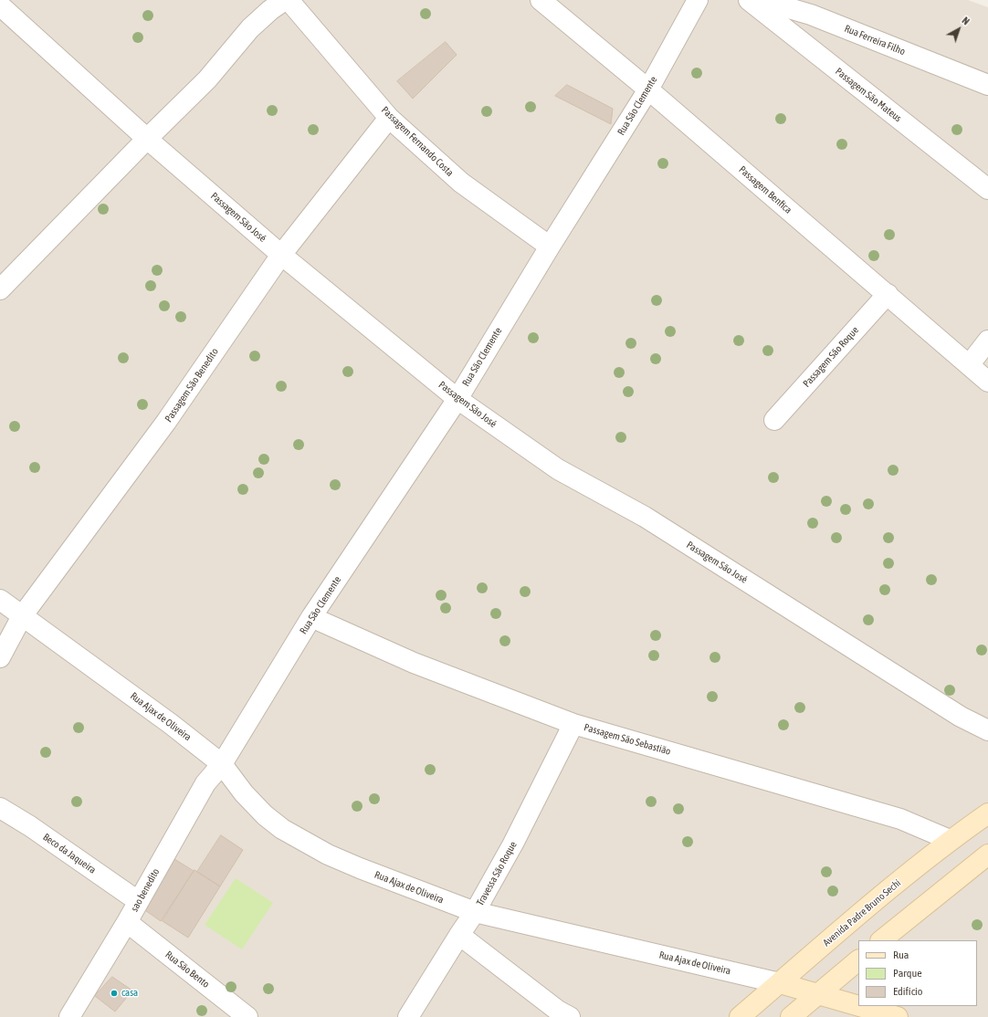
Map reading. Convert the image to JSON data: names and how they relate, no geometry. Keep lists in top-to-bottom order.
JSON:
{
  "streets": {
    "main road": ["Rua Ajax de Oliveira", "Avenida Padre Bruno Sechi"],
    "street": [
      "Rua Ferreira Filho",
      "Passagem São Mateus",
      "Rua São Clemente",
      "Passagem Fernando Costa",
      "Passagem Benfica",
      "Passagem São José",
      "Passagem São Roque",
      "Passagem São Benedito",
      "Passagem São Sebastião",
      "Beco da Jaqueira",
      "Travessa São Roque",
      "sao benedito",
      "Rua São Bento"
    ]
  },
  "crossings": [
    ["Rua São Clemente", "Passagem Fernando Costa"],
    ["Rua São Clemente", "Passagem Benfica"],
    ["Rua São Clemente", "Passagem São José"],
    ["Rua São Clemente", "Rua Ajax de Oliveira"],
    ["Rua São Clemente", "Passagem São Sebastião"],
    ["Rua São Clemente", "sao benedito"],
    ["Passagem Fernando Costa", "Passagem São Benedito"],
    ["Passagem Benfica", "Passagem São Roque"],
    ["Passagem São José", "Passagem São Benedito"],
    ["Passagem São Benedito", "Rua Ajax de Oliveira"],
    ["Rua Ajax de Oliveira", "Travessa São Roque"],
    ["Rua Ajax de Oliveira", "sao benedito"],
    ["Rua Ajax de Oliveira", "Avenida Padre Bruno Sechi"],
    ["Passagem São Sebastião", "Travessa São Roque"],
    ["Passagem São Sebastião", "Avenida Padre Bruno Sechi"],
    ["Beco da Jaqueira", "sao benedito"],
    ["sao benedito", "Rua São Bento"]
  ],
  "places": ["casa"],
  "legend": ["Rua", "Parque", "Edifício"],
  "north": "top right"
}
